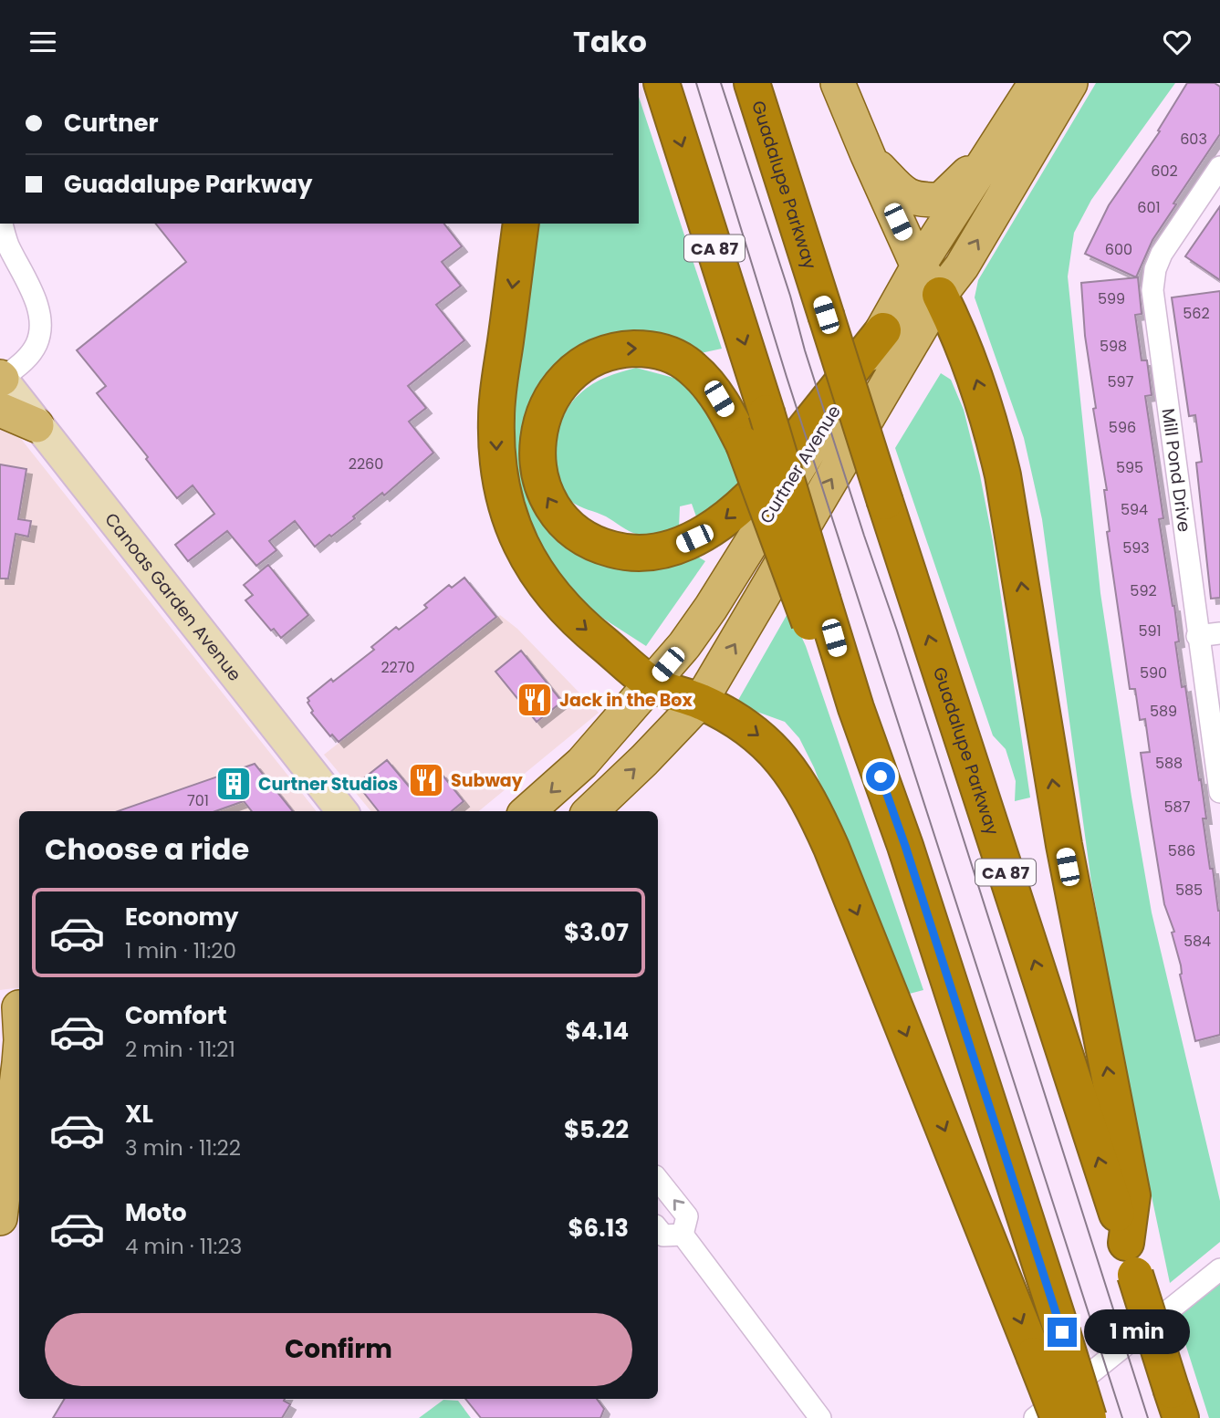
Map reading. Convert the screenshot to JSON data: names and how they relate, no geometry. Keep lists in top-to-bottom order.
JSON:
{
  "streets": {
    "highway": ["Guadalupe Parkway", "CA 87"],
    "main road": ["Curtner Avenue"],
    "street": ["Mill Pond Drive", "Canoas Garden Avenue"]
  },
  "places": {
    "restaurant": ["Jack in the Box", "Subway"],
    "building": ["Curtner Studios"]
  },
  "house_numbers": [
    "603",
    "602",
    "601",
    "600",
    "599",
    "562",
    "598",
    "597",
    "596",
    "2260",
    "595",
    "594",
    "593",
    "592",
    "591",
    "2270",
    "590",
    "589",
    "588",
    "701",
    "587",
    "586",
    "585",
    "584"
  ],
  "page": {
    "header": "Tako",
    "banner": ["Curtner", "Guadalupe Parkway"],
    "heading": "Choose a ride",
    "list": [
      {
        "name": "Economy",
        "note": "1 min · 11:20",
        "value": "$3.07"
      },
      {
        "name": "Comfort",
        "note": "2 min · 11:21",
        "value": "$4.14"
      },
      {
        "name": "XL",
        "note": "3 min · 11:22",
        "value": "$5.22"
      },
      {
        "name": "Moto",
        "note": "4 min · 11:23",
        "value": "$6.13"
      }
    ],
    "buttons": "Confirm",
    "bubble": "1 min"
  }
}
